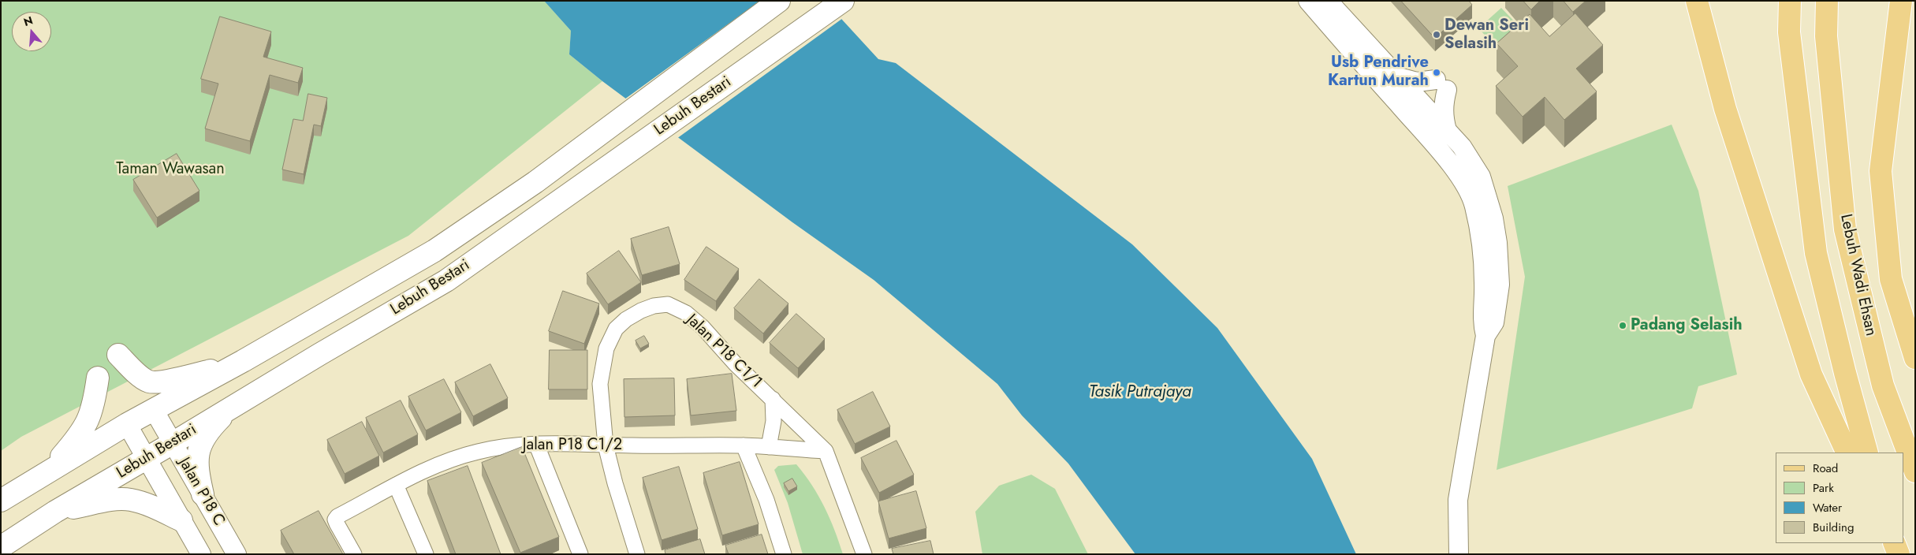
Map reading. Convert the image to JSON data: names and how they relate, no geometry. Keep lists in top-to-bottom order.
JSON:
{
  "streets": {
    "main road": ["Lebuh Bestari", "Lebuh Wadi Ehsan"],
    "street": ["Jalan P18 C1/1", "Jalan P18 C1/2", "Jalan P18 C"]
  },
  "crossings": [
    ["Lebuh Bestari", "Jalan P18 C"],
    ["Jalan P18 C1/1", "Jalan P18 C1/2"]
  ],
  "water": ["Tasik Putrajaya"],
  "parks": ["Taman Wawasan"],
  "places": ["Dewan Seri Selasih", "Usb Pendrive Kartun Murah", "Padang Selasih"],
  "legend": [
    "Road",
    "Park",
    "Water",
    "Building"
  ],
  "north": "top"
}
